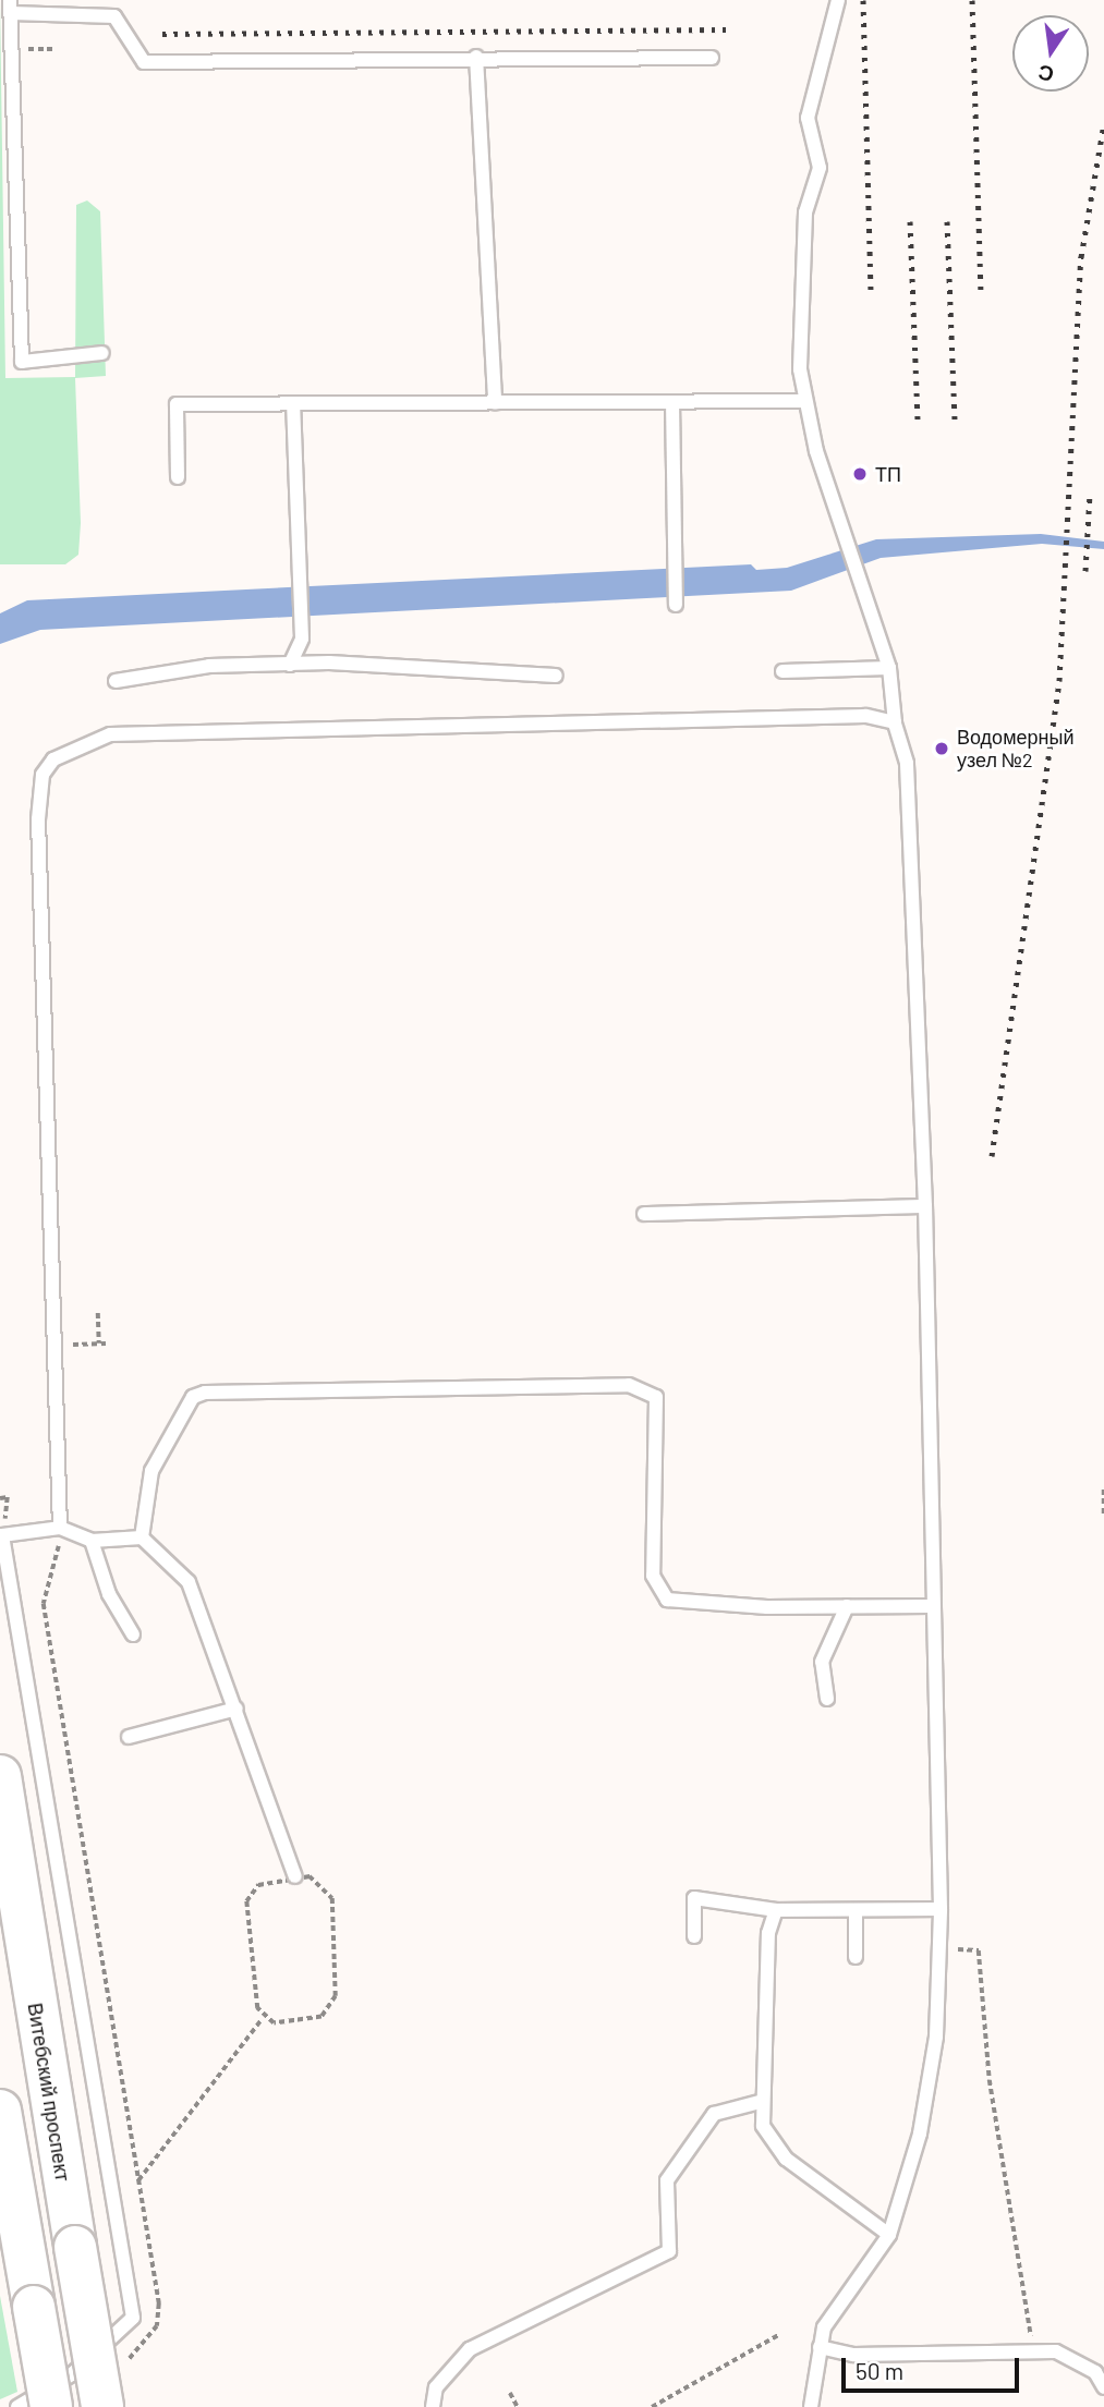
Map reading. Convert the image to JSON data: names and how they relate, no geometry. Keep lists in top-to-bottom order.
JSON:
{
  "streets": {
    "main road": ["Витебский проспект"]
  },
  "places": ["ТП", "Водомерный узел №2"],
  "scale_bar": "50 m",
  "north": "bottom"
}
